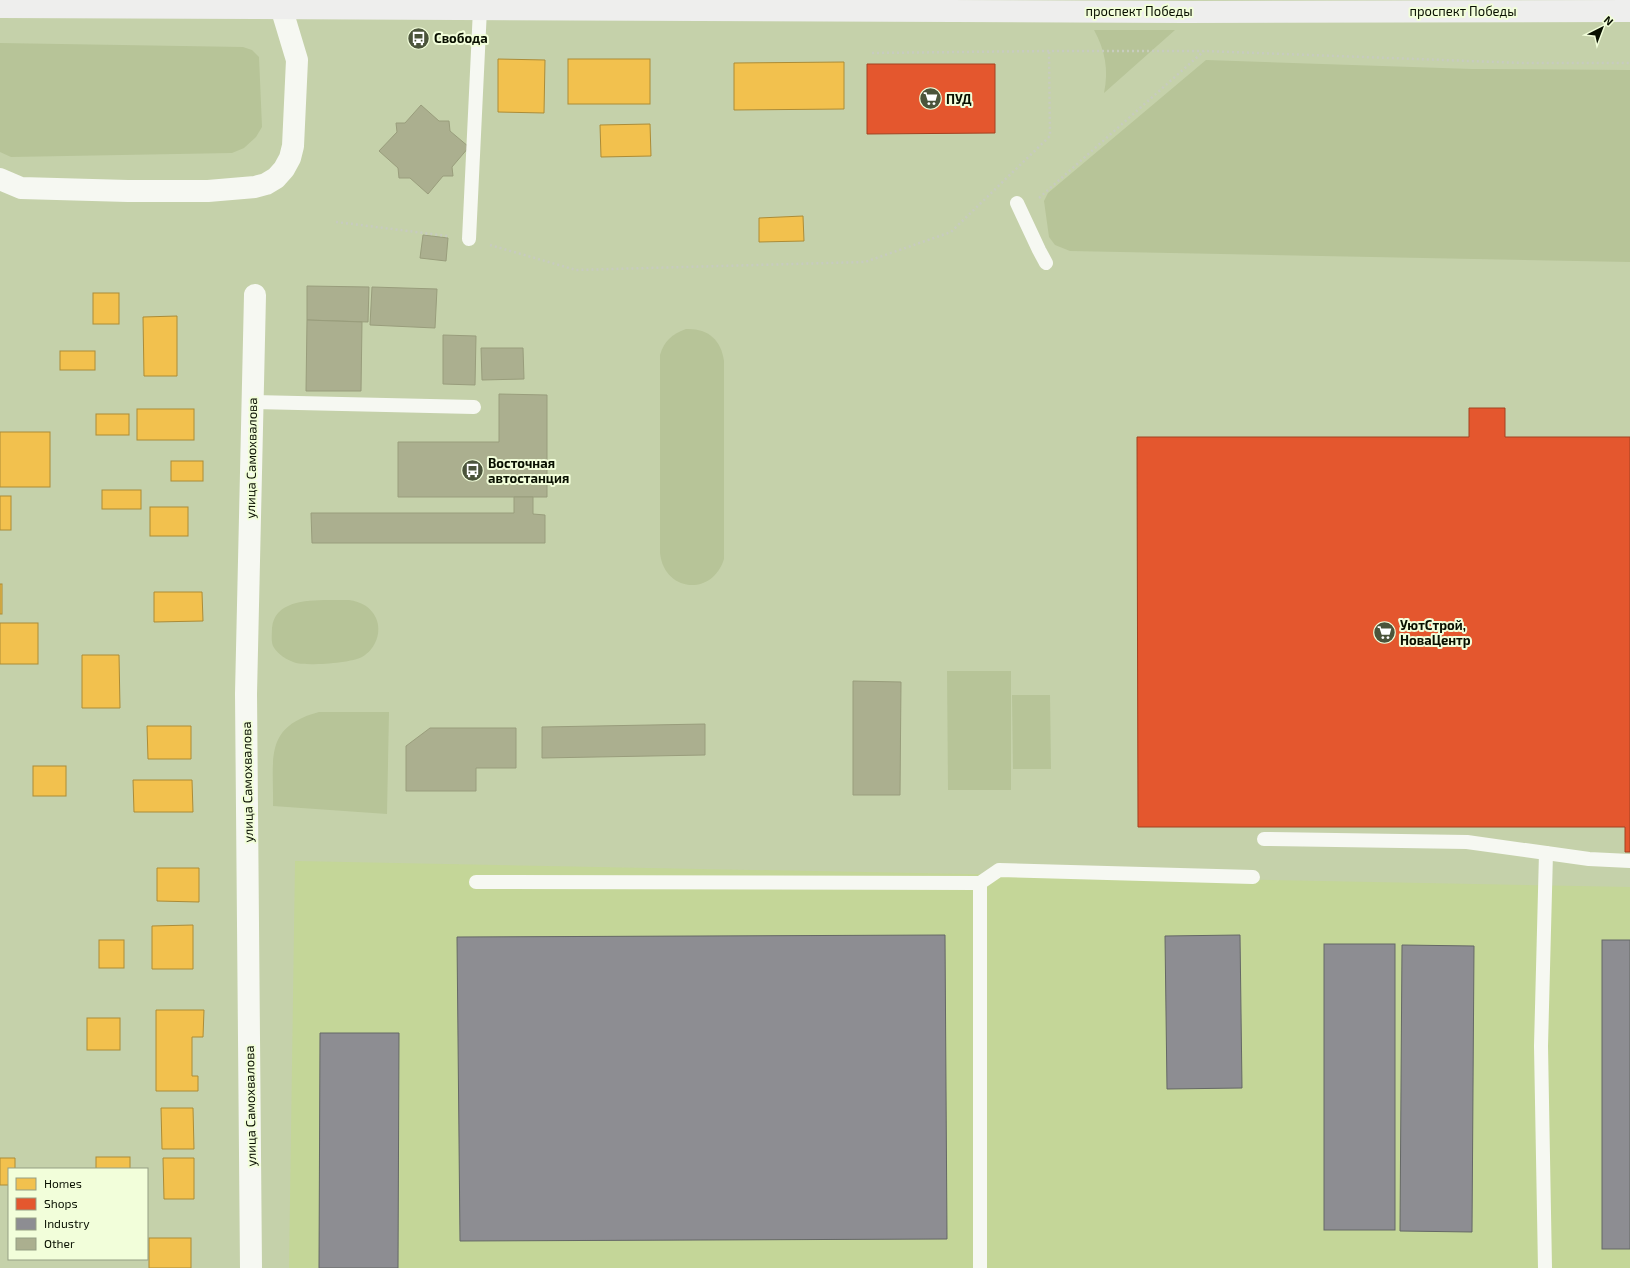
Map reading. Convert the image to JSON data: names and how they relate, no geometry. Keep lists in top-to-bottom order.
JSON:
{
  "streets": {
    "main road": ["проспект Победы"],
    "street": ["улица Самохвалова"]
  },
  "places": {
    "bus stop": ["Свобода", "Восточная автостанция"],
    "supermarket": ["ПУД", "УютСтрой, НоваЦентр"]
  },
  "legend": [
    "Homes",
    "Shops",
    "Industry",
    "Other"
  ],
  "north": "top right"
}
